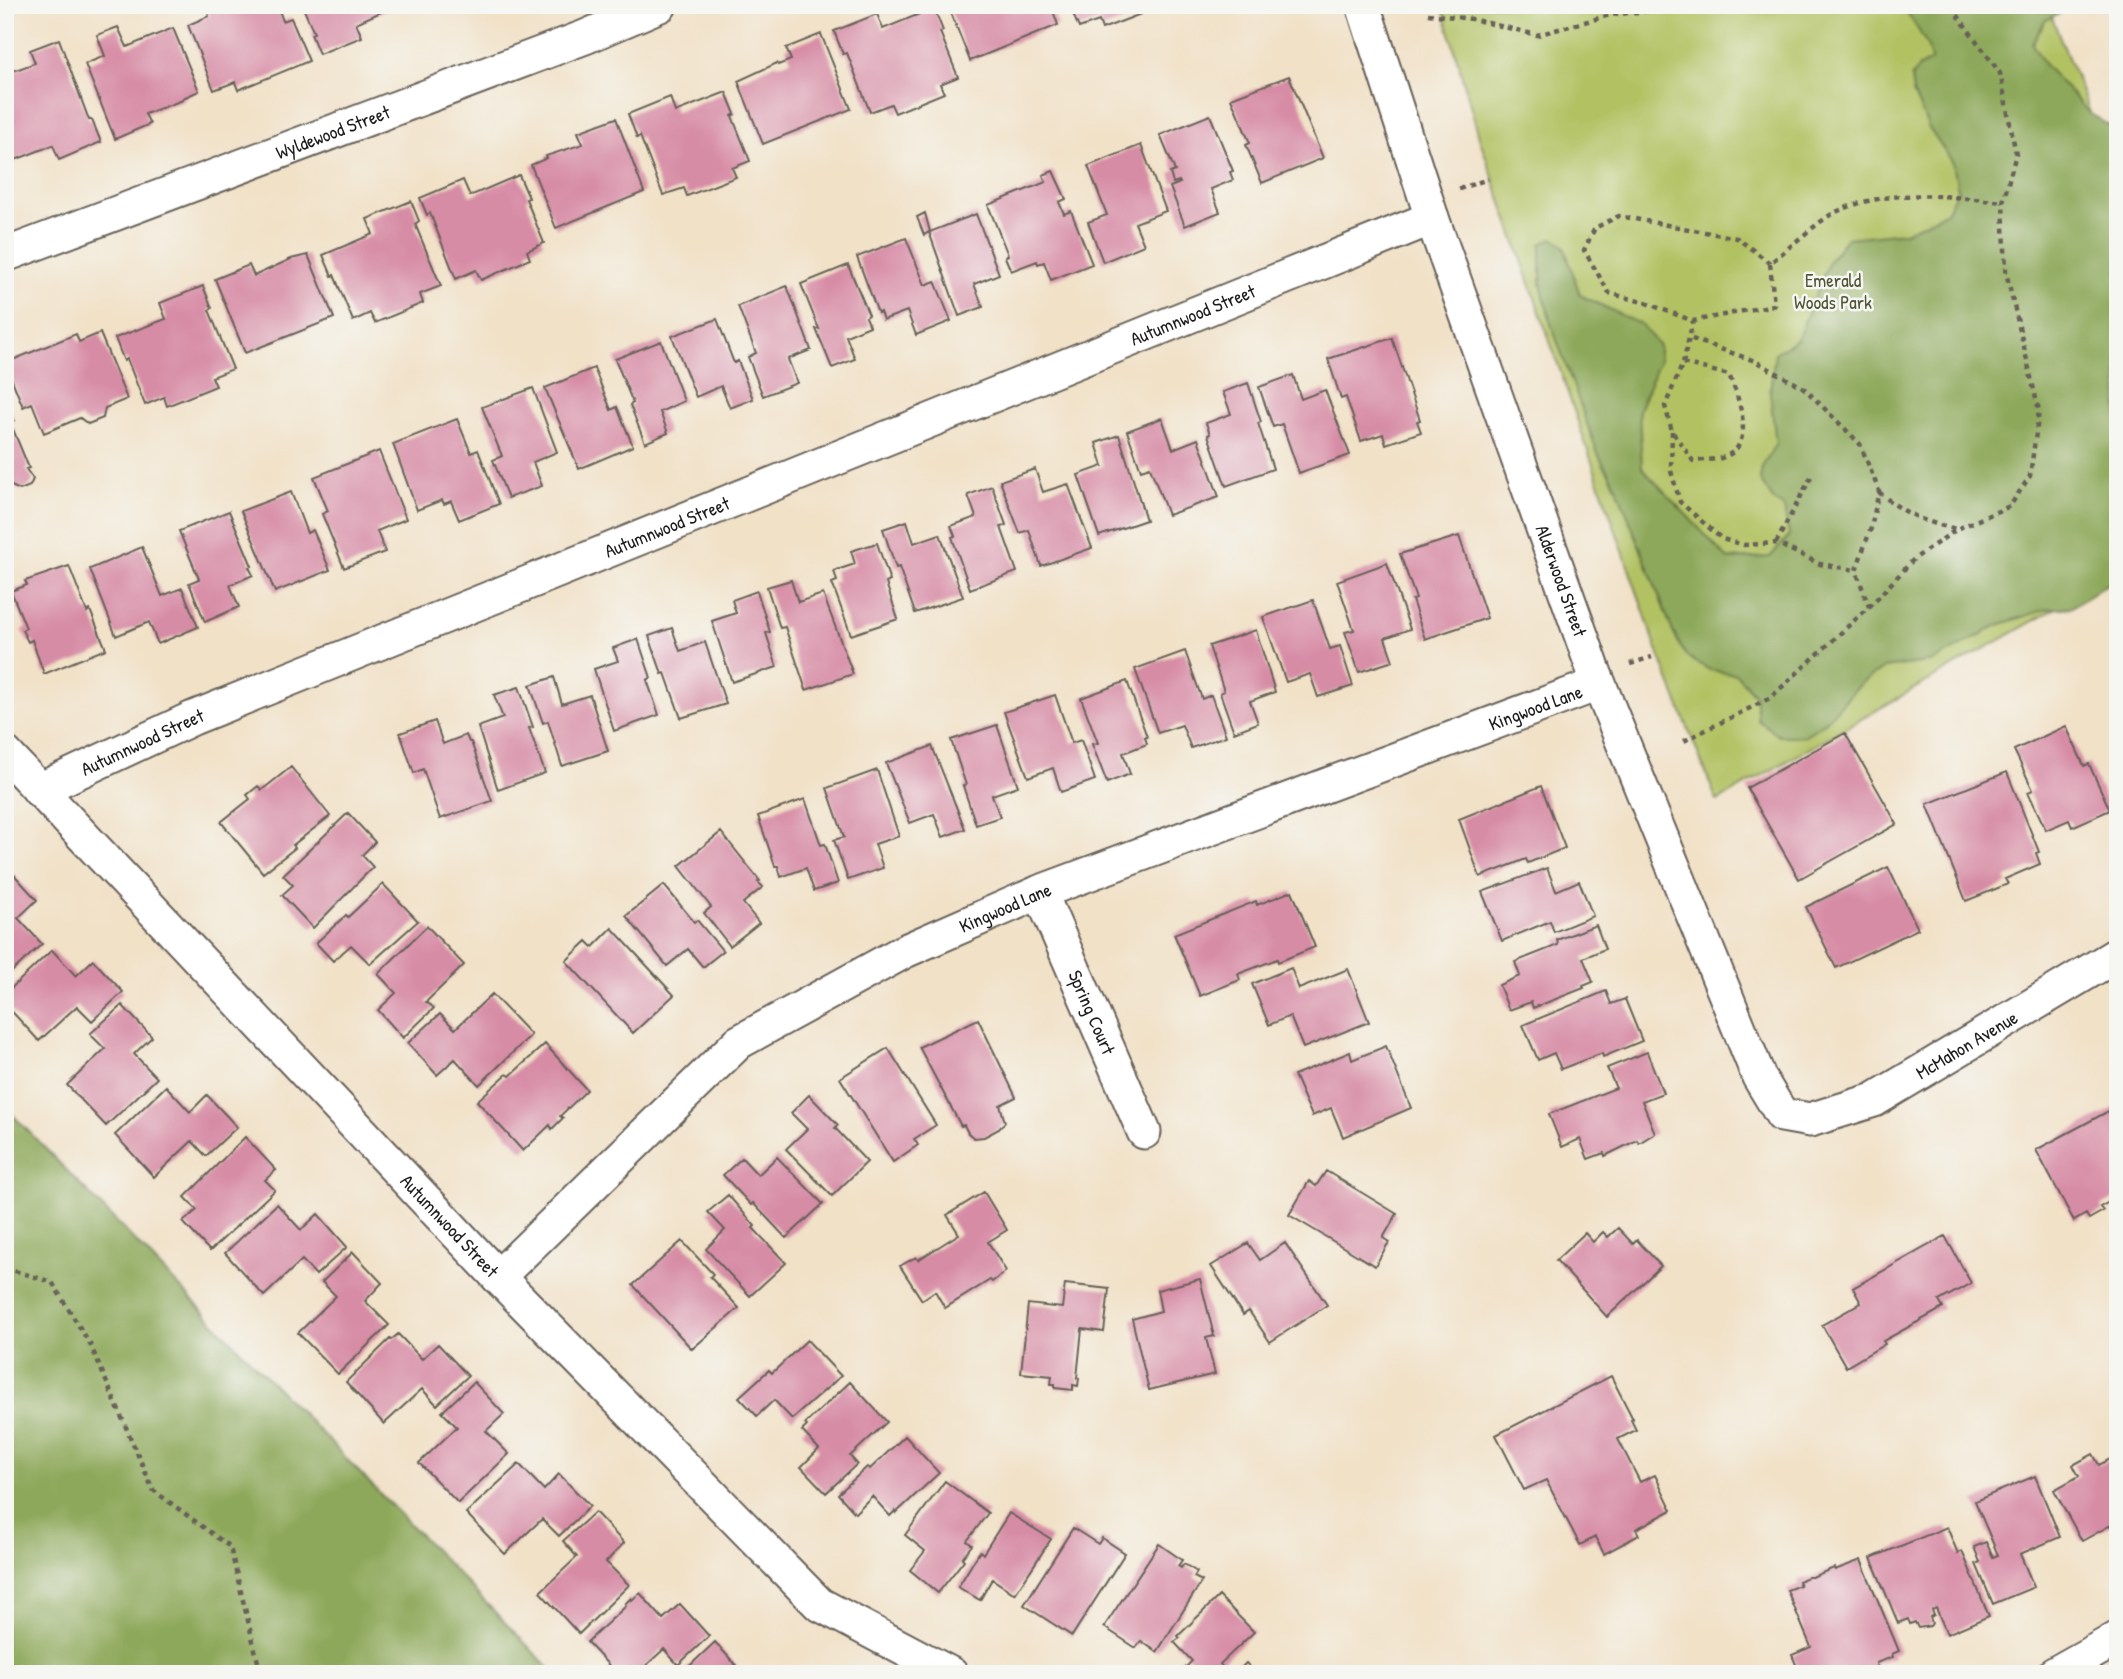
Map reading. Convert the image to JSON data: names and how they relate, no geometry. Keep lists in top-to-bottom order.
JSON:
{
  "streets": {
    "street": [
      "Wyldewood Street",
      "Autumnwood Street",
      "Alderwood Street",
      "Kingwood Lane",
      "Spring Court",
      "McMahon Avenue"
    ]
  },
  "crossings": [
    ["Autumnwood Street", "Alderwood Street"],
    ["Autumnwood Street", "Kingwood Lane"],
    ["Alderwood Street", "Kingwood Lane"],
    ["Alderwood Street", "McMahon Avenue"],
    ["Kingwood Lane", "Spring Court"]
  ],
  "parks": ["Emerald Woods Park"]
}
